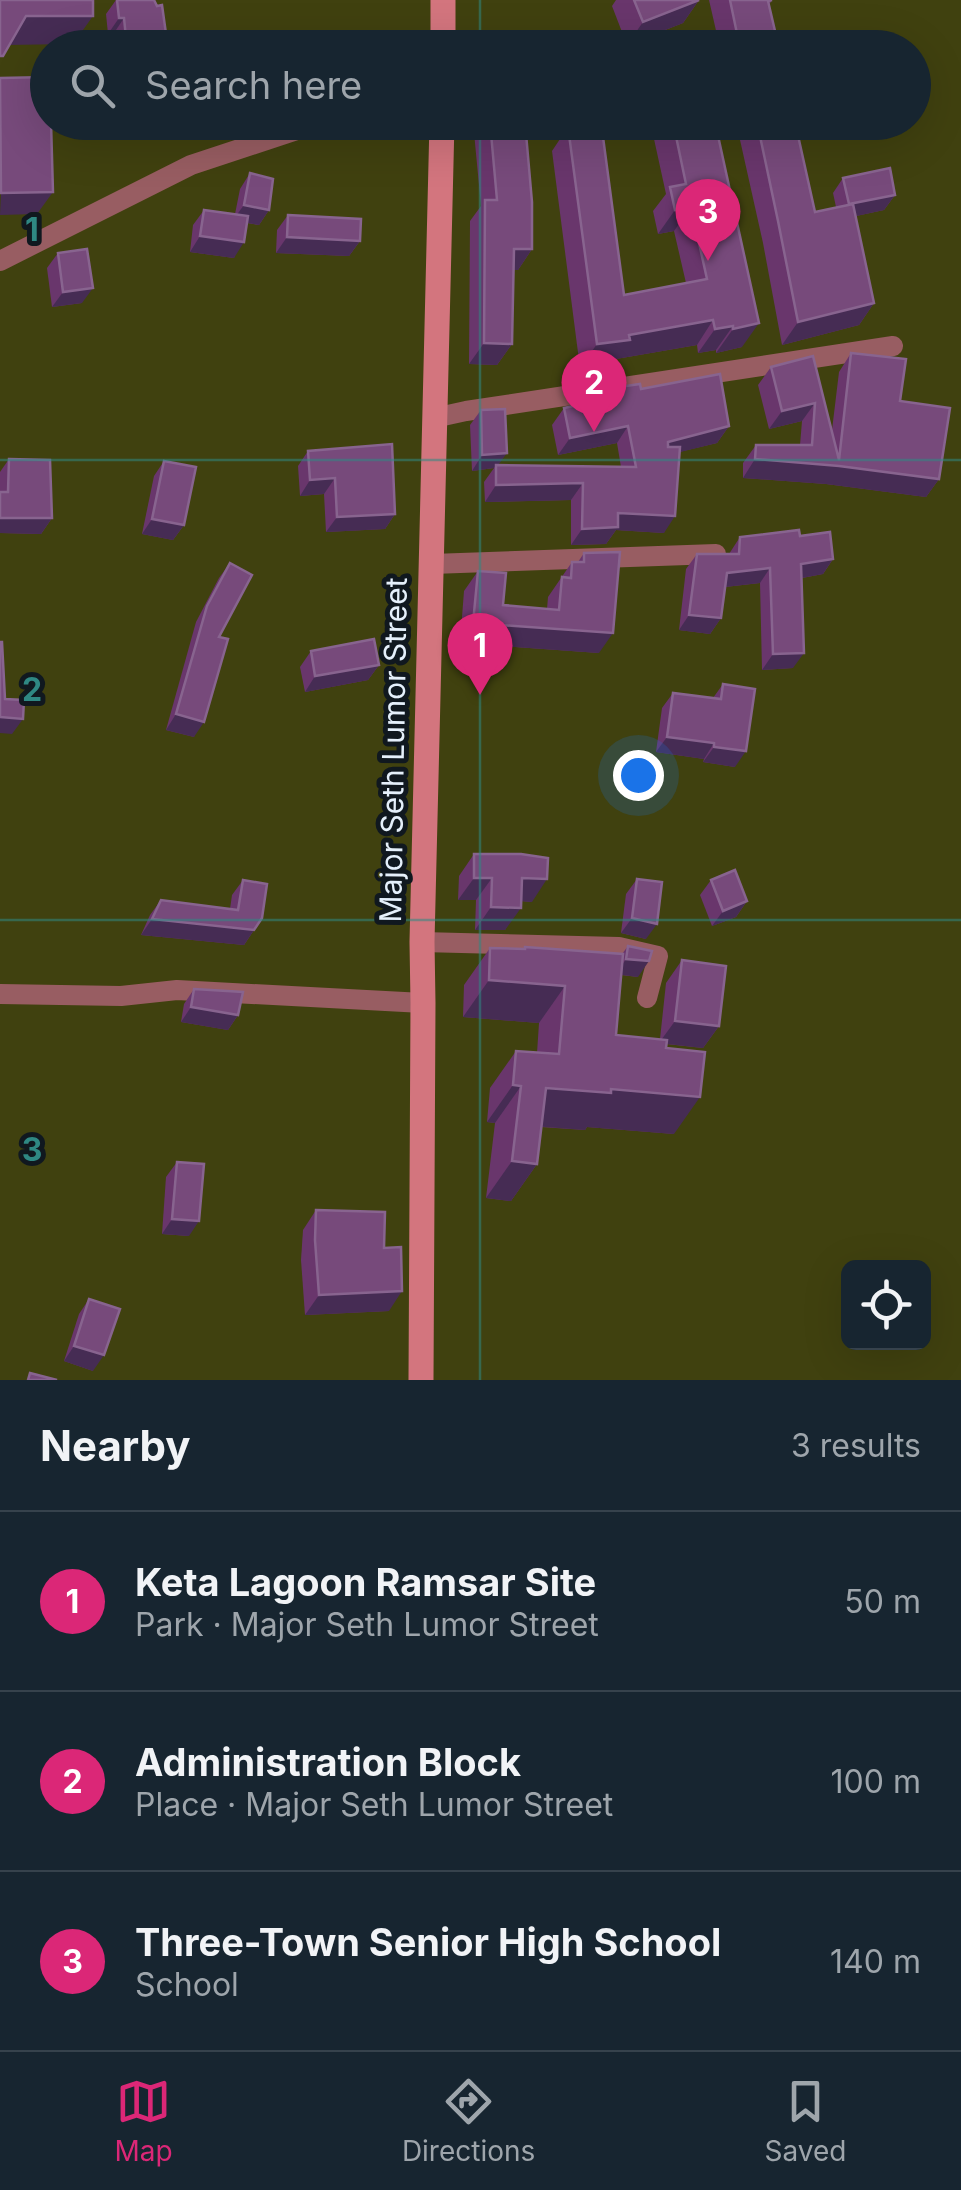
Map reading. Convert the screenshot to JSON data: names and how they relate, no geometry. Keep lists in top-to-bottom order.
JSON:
{
  "streets": {
    "main road": ["Major Seth Lumor Street"]
  },
  "page": {
    "search": "Search here",
    "pins": ["3", "2", "1"],
    "heading": ["Nearby", "3 results"],
    "list": [
      {
        "mark": "1",
        "name": "Keta Lagoon Ramsar Site",
        "note": "Park · Major Seth Lumor Street",
        "value": "50 m"
      },
      {
        "mark": "2",
        "name": "Administration Block",
        "note": "Place · Major Seth Lumor Street",
        "value": "100 m"
      },
      {
        "mark": "3",
        "name": "Three-Town Senior High School",
        "note": "School",
        "value": "140 m"
      }
    ],
    "nav": ["Map", "Directions", "Saved"]
  },
  "grid": {
    "rows": ["1", "2", "3"]
  }
}
